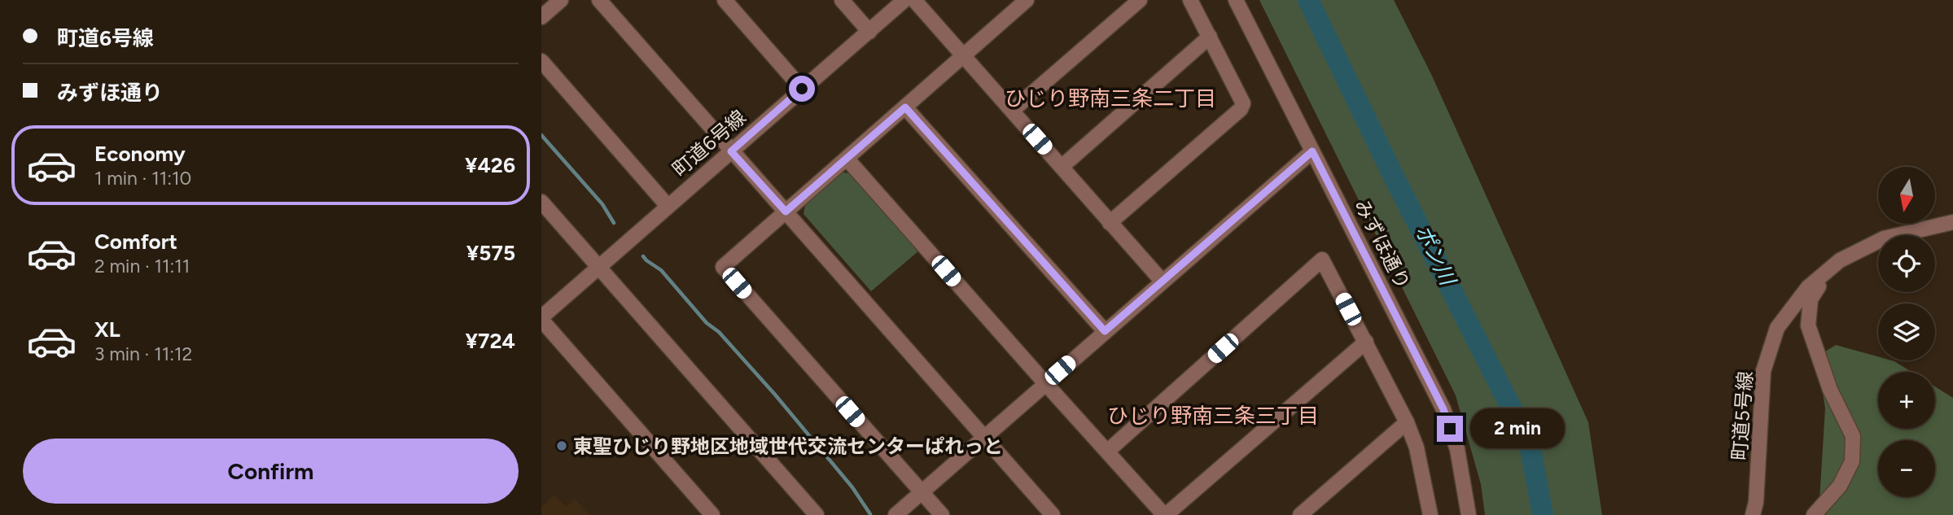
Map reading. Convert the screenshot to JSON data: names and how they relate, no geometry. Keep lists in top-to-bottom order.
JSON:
{
  "streets": {
    "street": ["町道6号線", "みずほ通り", "町道5号線"]
  },
  "districts": ["ひじり野南三条二丁目", "ひじり野南三条三丁目"],
  "water": ["ポン川"],
  "places": ["東聖ひじり野地区地域世代交流センターぱれっと"],
  "north": "bottom",
  "page": {
    "banner": ["町道6号線", "みずほ通り"],
    "list": [
      {
        "name": "Economy",
        "note": "1 min · 11:10",
        "value": "¥426"
      },
      {
        "name": "Comfort",
        "note": "2 min · 11:11",
        "value": "¥575"
      },
      {
        "name": "XL",
        "note": "3 min · 11:12",
        "value": "¥724"
      }
    ],
    "map_buttons": ["+", "−"],
    "bubble": "2 min",
    "buttons": "Confirm"
  }
}
